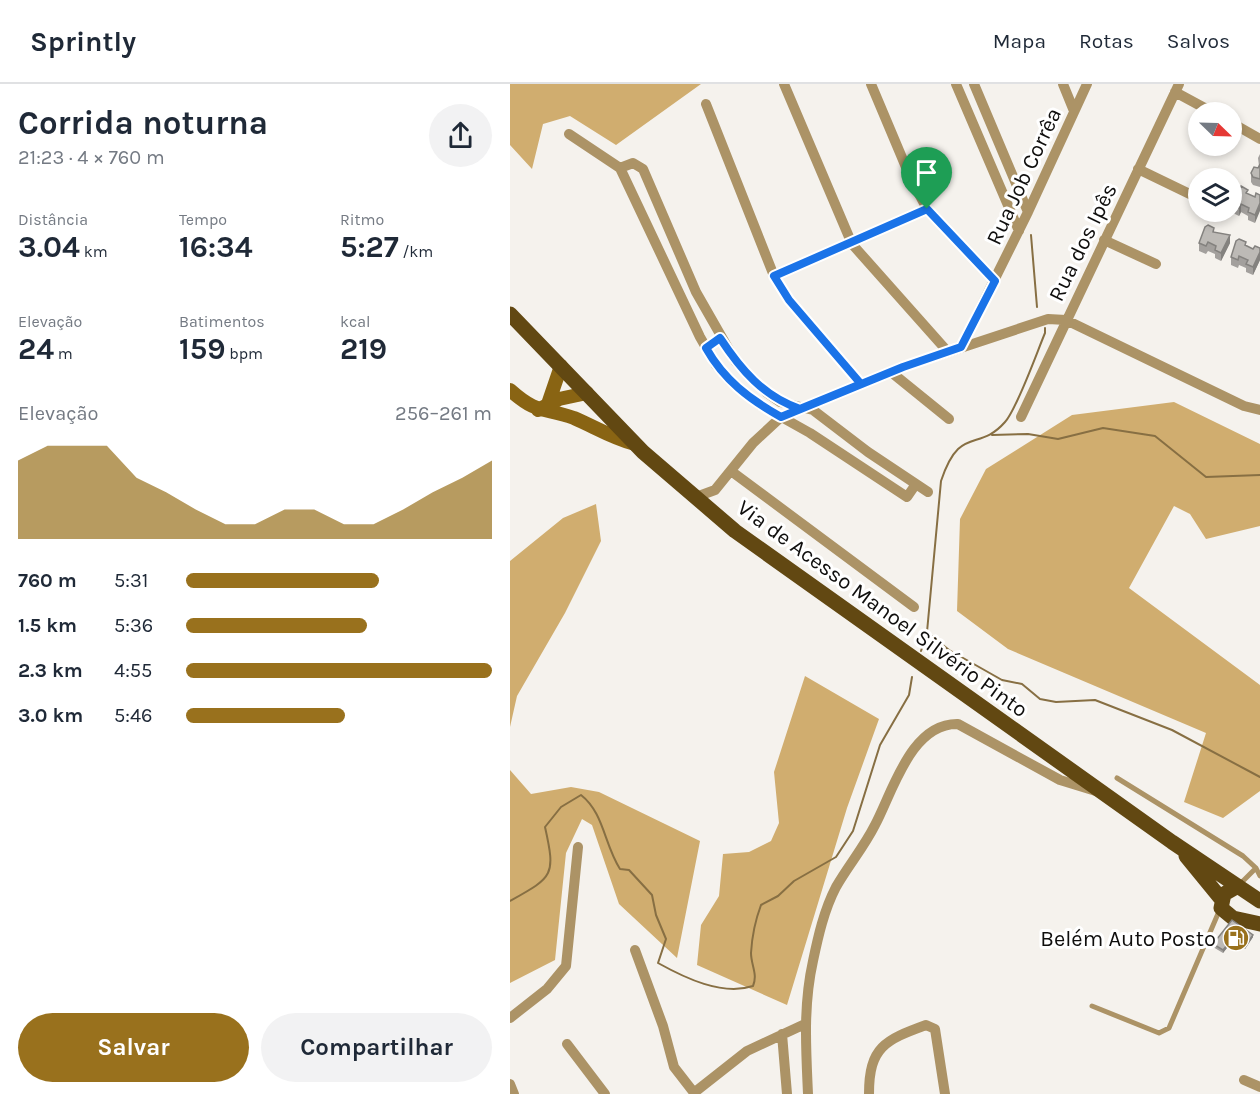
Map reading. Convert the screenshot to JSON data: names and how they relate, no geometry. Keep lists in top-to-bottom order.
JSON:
{
  "streets": {
    "main road": ["Via de Acesso Manoel Silvério Pinto"],
    "street": ["Rua Job Corrêa", "Rua dos Ipês"]
  },
  "places": {
    "fuel station": ["Belém Auto Posto"]
  },
  "north": "bottom right",
  "page": {
    "header": "Sprintly",
    "nav": ["Mapa", "Rotas", "Salvos"],
    "heading": ["Corrida noturna", "21:23 · 4 × 760 m"],
    "stats": [
      ["Distância", "3.04 km"],
      ["Tempo", "16:34"],
      ["Ritmo", "5:27 /km"],
      ["Elevação", "24 m"],
      ["Batimentos", "159 bpm"],
      ["kcal", "219"]
    ],
    "chart": ["Elevação", "256–261 m"],
    "list": [
      {
        "name": "760 m",
        "note": "5:31"
      },
      {
        "name": "1.5 km",
        "note": "5:36"
      },
      {
        "name": "2.3 km",
        "note": "4:55"
      },
      {
        "name": "3.0 km",
        "note": "5:46"
      }
    ],
    "buttons": ["Salvar", "Compartilhar"]
  }
}
